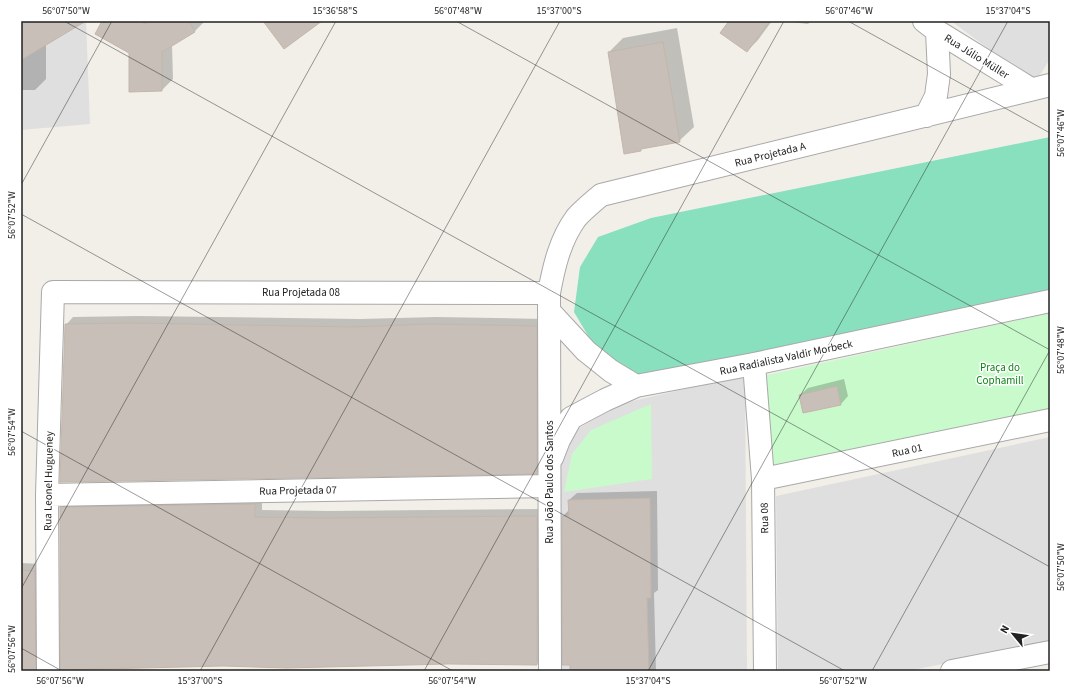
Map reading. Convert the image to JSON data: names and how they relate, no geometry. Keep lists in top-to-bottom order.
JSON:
{
  "streets": {
    "street": [
      "Rua Júlio Müller",
      "Rua Projetada A",
      "Rua Projetada 08",
      "Rua Radialista Valdir Morbeck",
      "Rua 01",
      "Rua Leonel Hugueney",
      "Rua João Paulo dos Santos",
      "Rua Projetada 07",
      "Rua 08"
    ]
  },
  "crossings": [
    ["Rua Júlio Müller", "Rua Projetada A"],
    ["Rua Projetada A", "Rua Projetada 08"],
    ["Rua Projetada A", "Rua João Paulo dos Santos"],
    ["Rua Projetada 08", "Rua Leonel Hugueney"],
    ["Rua Projetada 08", "Rua João Paulo dos Santos"],
    ["Rua Radialista Valdir Morbeck", "Rua 08"],
    ["Rua 01", "Rua 08"],
    ["Rua Leonel Hugueney", "Rua Projetada 07"],
    ["Rua João Paulo dos Santos", "Rua Projetada 07"]
  ],
  "parks": ["Praça do Cophamill"],
  "north": "top left",
  "coordinates": [
    "56°07'50\"W",
    "15°36'58\"S",
    "56°07'48\"W",
    "15°37'00\"S",
    "56°07'46\"W",
    "15°37'04\"S",
    "56°07'52\"W",
    "56°07'54\"W",
    "56°07'56\"W"
  ]
}
